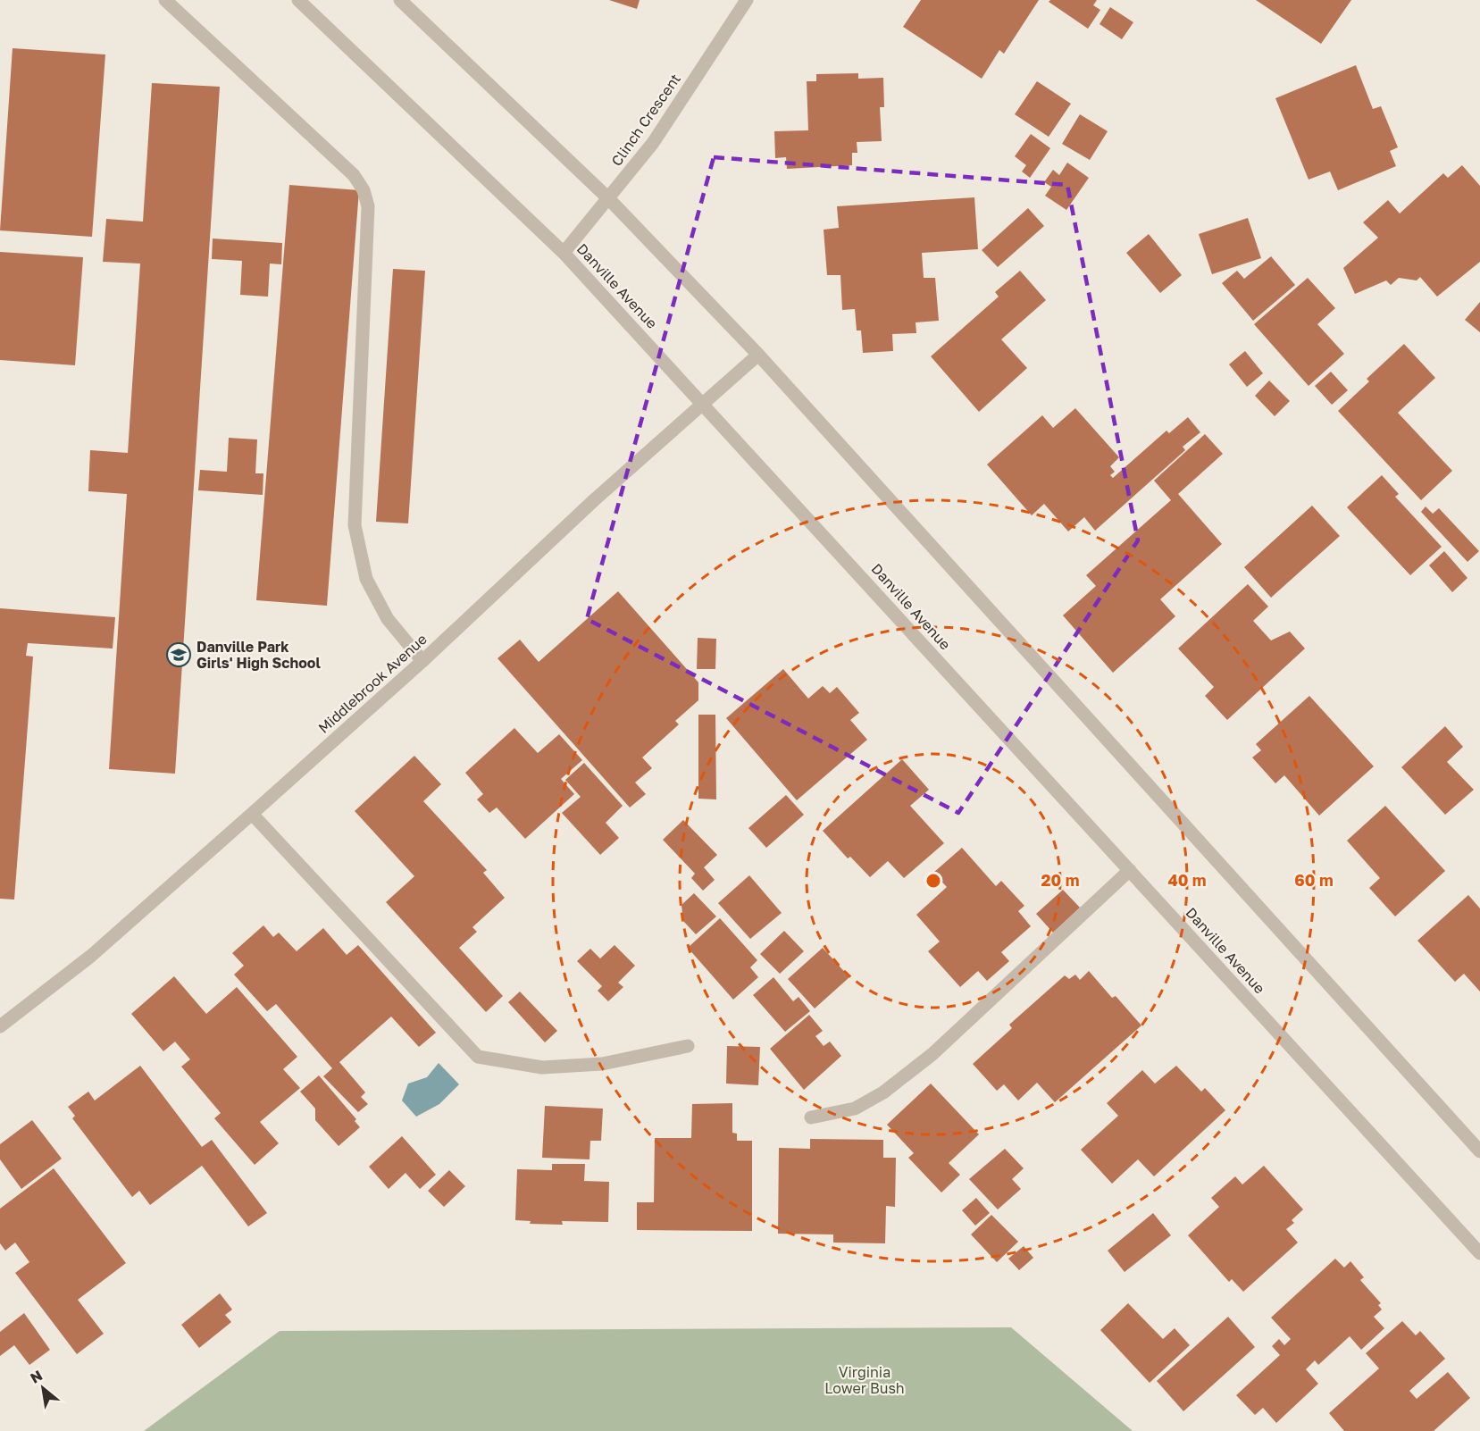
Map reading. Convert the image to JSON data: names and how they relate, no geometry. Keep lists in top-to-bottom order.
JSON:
{
  "streets": {
    "street": ["Clinch Crescent", "Danville Avenue", "Middlebrook Avenue"]
  },
  "crossings": [
    ["Clinch Crescent", "Danville Avenue"],
    ["Danville Avenue", "Middlebrook Avenue"]
  ],
  "parks": ["Virginia Lower Bush"],
  "places": {
    "school or university": ["Danville Park Girls' High School"]
  },
  "north": "top left",
  "rings": ["20 m", "40 m", "60 m"]
}
